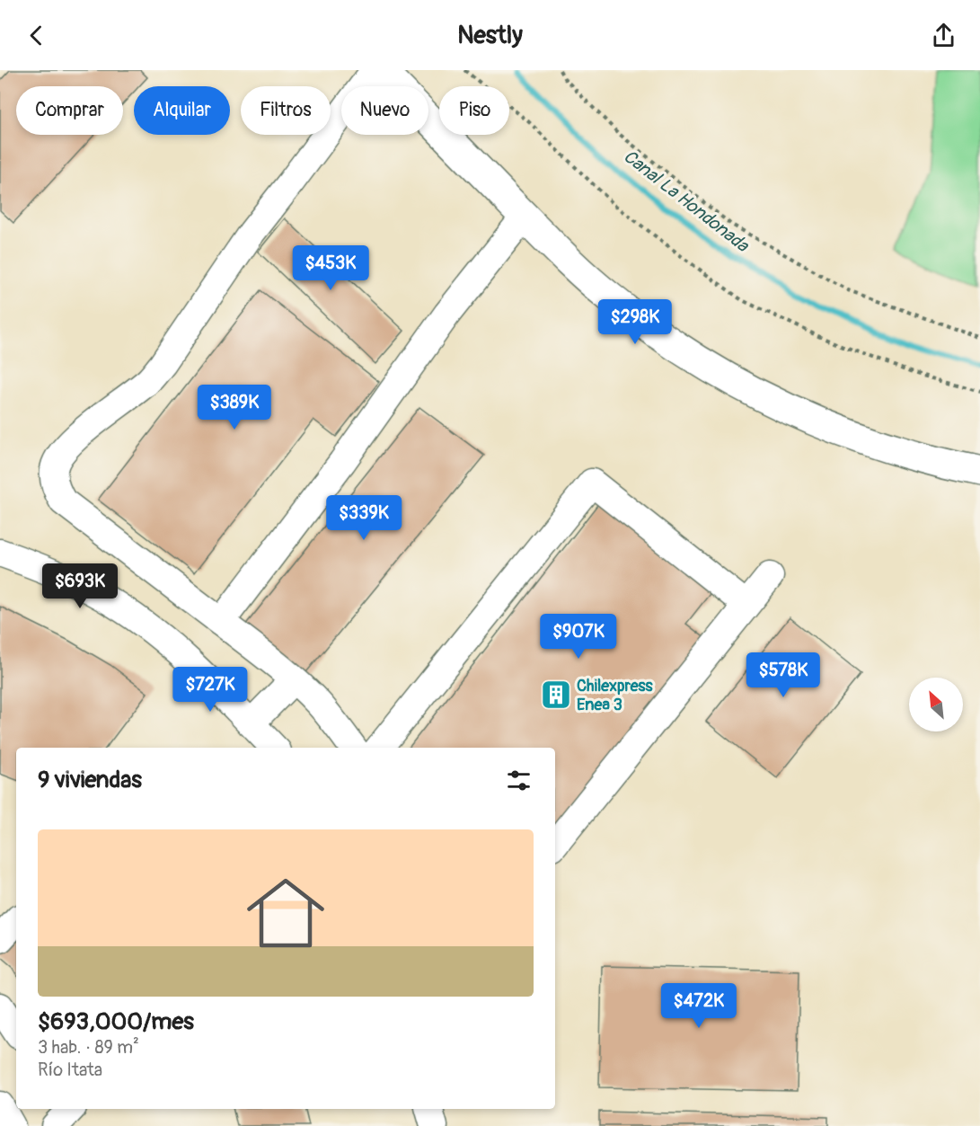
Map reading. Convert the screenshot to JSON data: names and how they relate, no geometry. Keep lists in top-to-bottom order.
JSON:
{
  "water": ["Canal La Hondonada"],
  "places": {
    "building": ["Chilexpress Enea 3"]
  },
  "north": "top left",
  "page": {
    "header": "Nestly",
    "chip": [
      "Comprar",
      "Alquilar",
      "Filtros",
      "Nuevo",
      "Piso"
    ],
    "price": [
      "$453K",
      "$298K",
      "$389K",
      "$339K",
      "$693K",
      "$907K",
      "$578K",
      "$727K",
      "$472K"
    ],
    "heading": "9 viviendas",
    "list": [
      {
        "name": "$693,000/mes",
        "note": "3 hab. · 89 m² · Río Itata"
      }
    ]
  }
}
